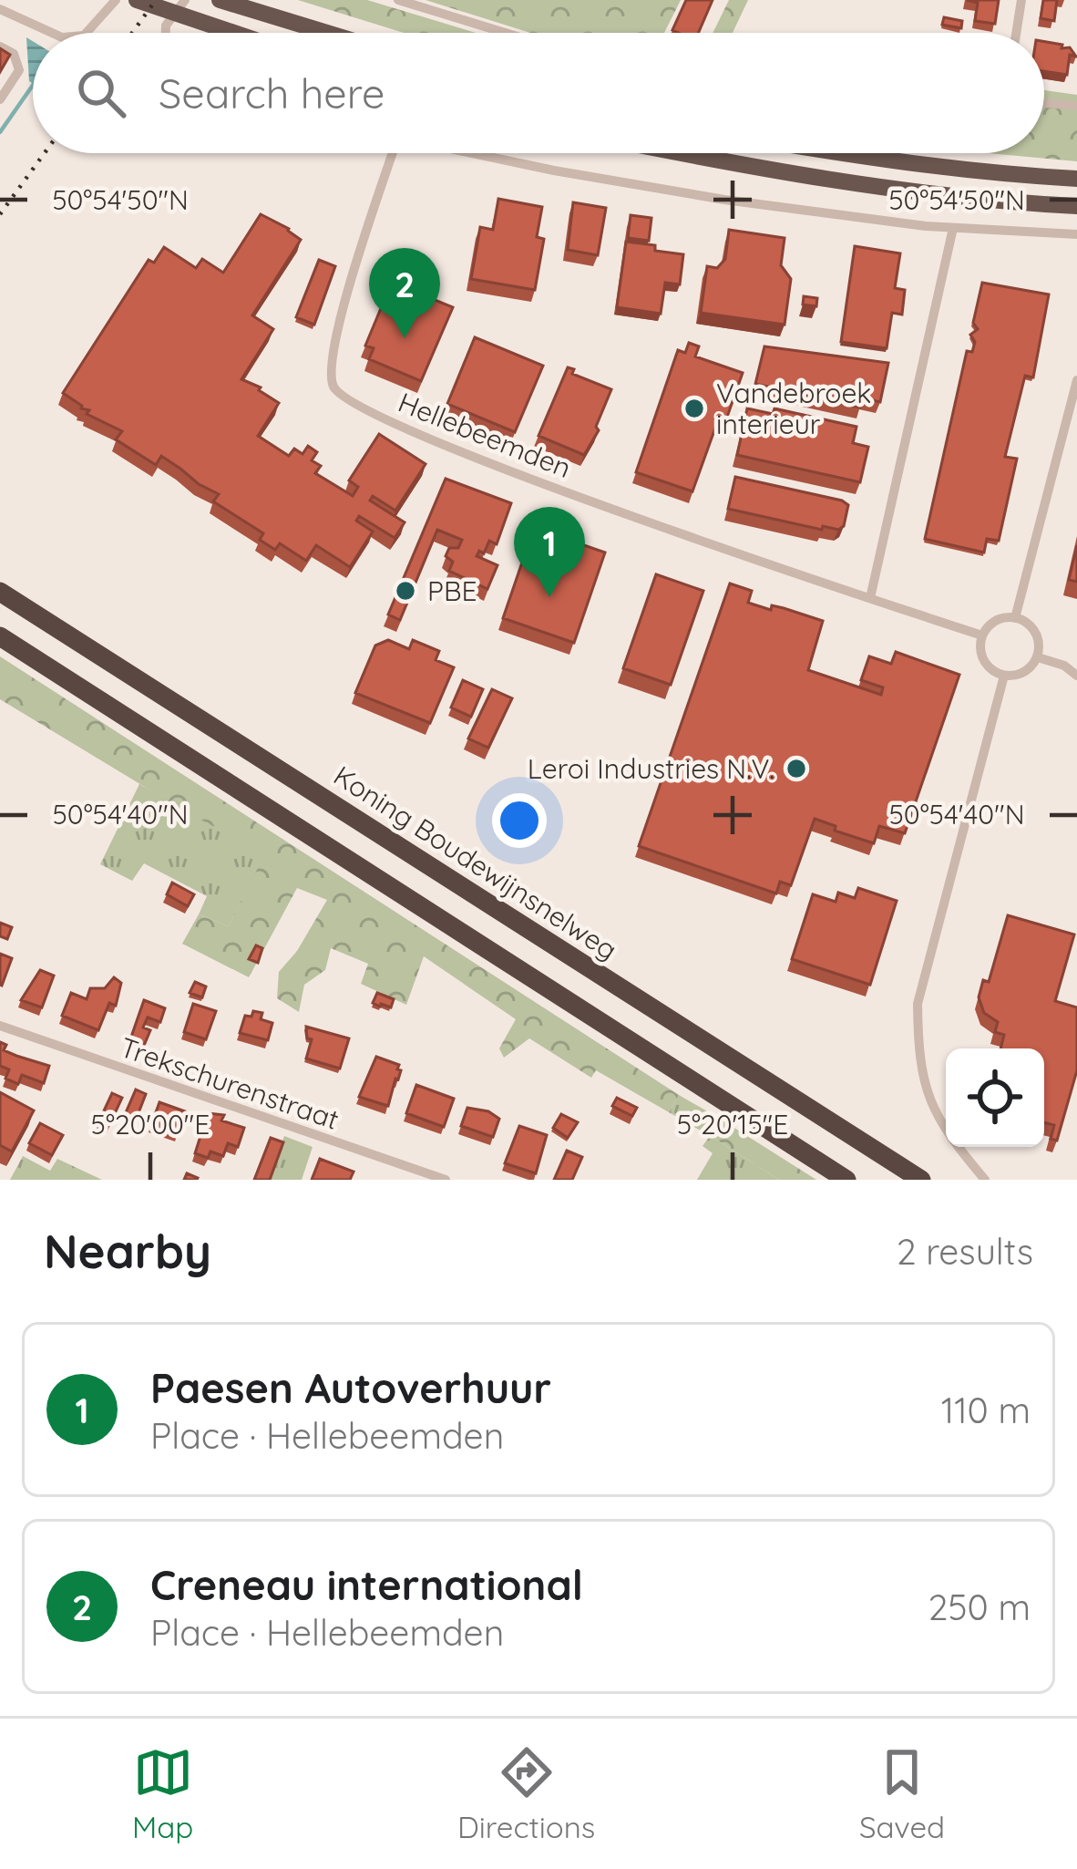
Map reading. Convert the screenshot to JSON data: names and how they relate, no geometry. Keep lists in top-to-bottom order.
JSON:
{
  "streets": {
    "highway": ["Koning Boudewijnsnelweg"],
    "street": ["Hellebeemden", "Trekschurenstraat"]
  },
  "places": ["Vandebroek interieur", "PBE", "Leroi Industries N.V."],
  "page": {
    "search": "Search here",
    "pins": ["2", "1"],
    "heading": ["Nearby", "2 results"],
    "list": [
      {
        "mark": "1",
        "name": "Paesen Autoverhuur",
        "note": "Place · Hellebeemden",
        "value": "110 m"
      },
      {
        "mark": "2",
        "name": "Creneau international",
        "note": "Place · Hellebeemden",
        "value": "250 m"
      }
    ],
    "nav": ["Map", "Directions", "Saved"]
  },
  "coordinates": [
    "50°54'50\"N",
    "50°54'40\"N",
    "5°20'00\"E",
    "5°20'15\"E"
  ]
}
